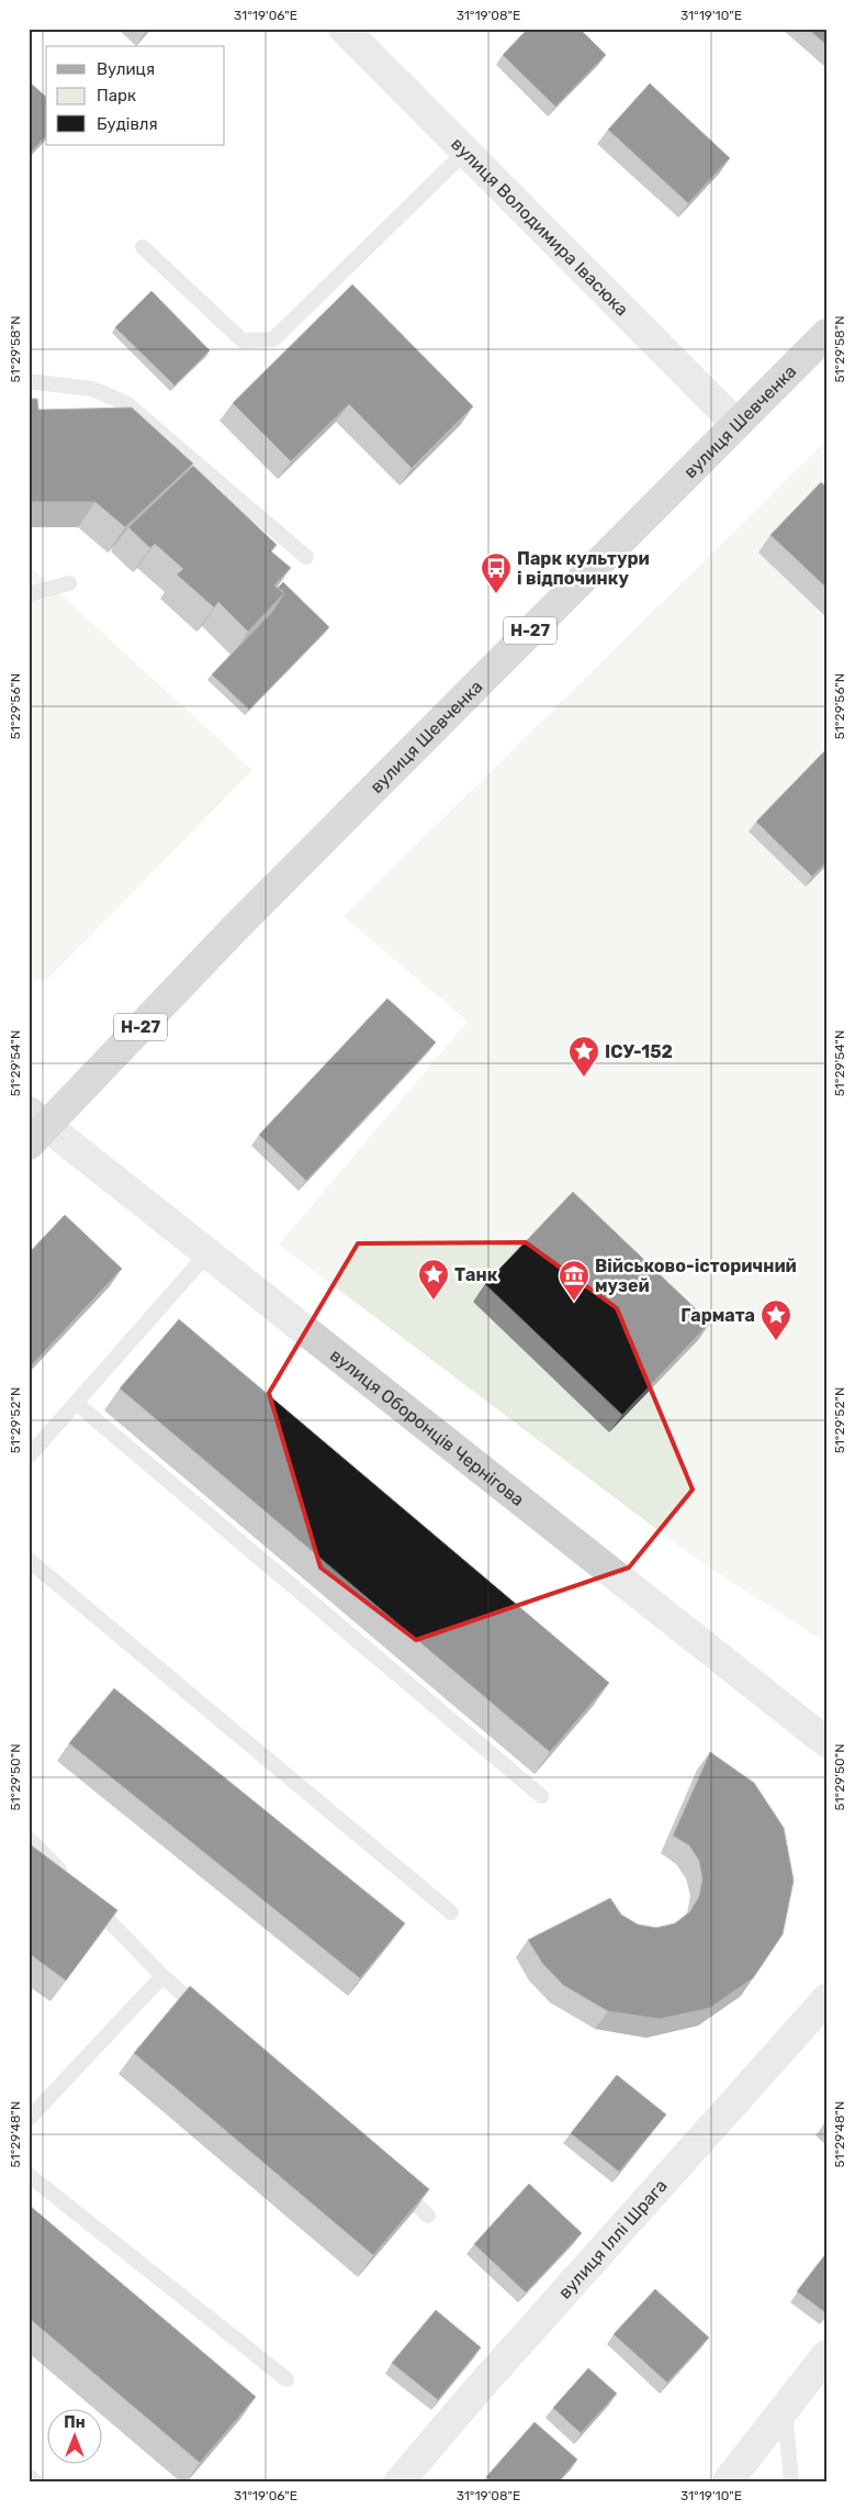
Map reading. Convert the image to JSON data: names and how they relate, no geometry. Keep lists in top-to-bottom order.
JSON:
{
  "streets": {
    "main road": ["вулиця Шевченка", "Н-27"],
    "street": ["вулиця Володимира Івасюка", "вулиця Оборонців Чернігова", "вулиця Іллі Шрага"]
  },
  "crossings": [
    ["вулиця Володимира Івасюка", "вулиця Шевченка"],
    ["вулиця Шевченка", "вулиця Оборонців Чернігова"]
  ],
  "places": {
    "bus stop": ["Парк культури і відпочинку"],
    "place": ["ІСУ-152", "Танк", "Гармата"],
    "museum": ["Військово-історичний музей"]
  },
  "legend": ["Вулиця", "Парк", "Будівля"],
  "north": "top",
  "coordinates": [
    "31°19'06\"E",
    "31°19'08\"E",
    "31°19'10\"E",
    "51°29'58\"N",
    "51°29'56\"N",
    "51°29'54\"N",
    "51°29'52\"N",
    "51°29'50\"N",
    "51°29'48\"N"
  ]
}
